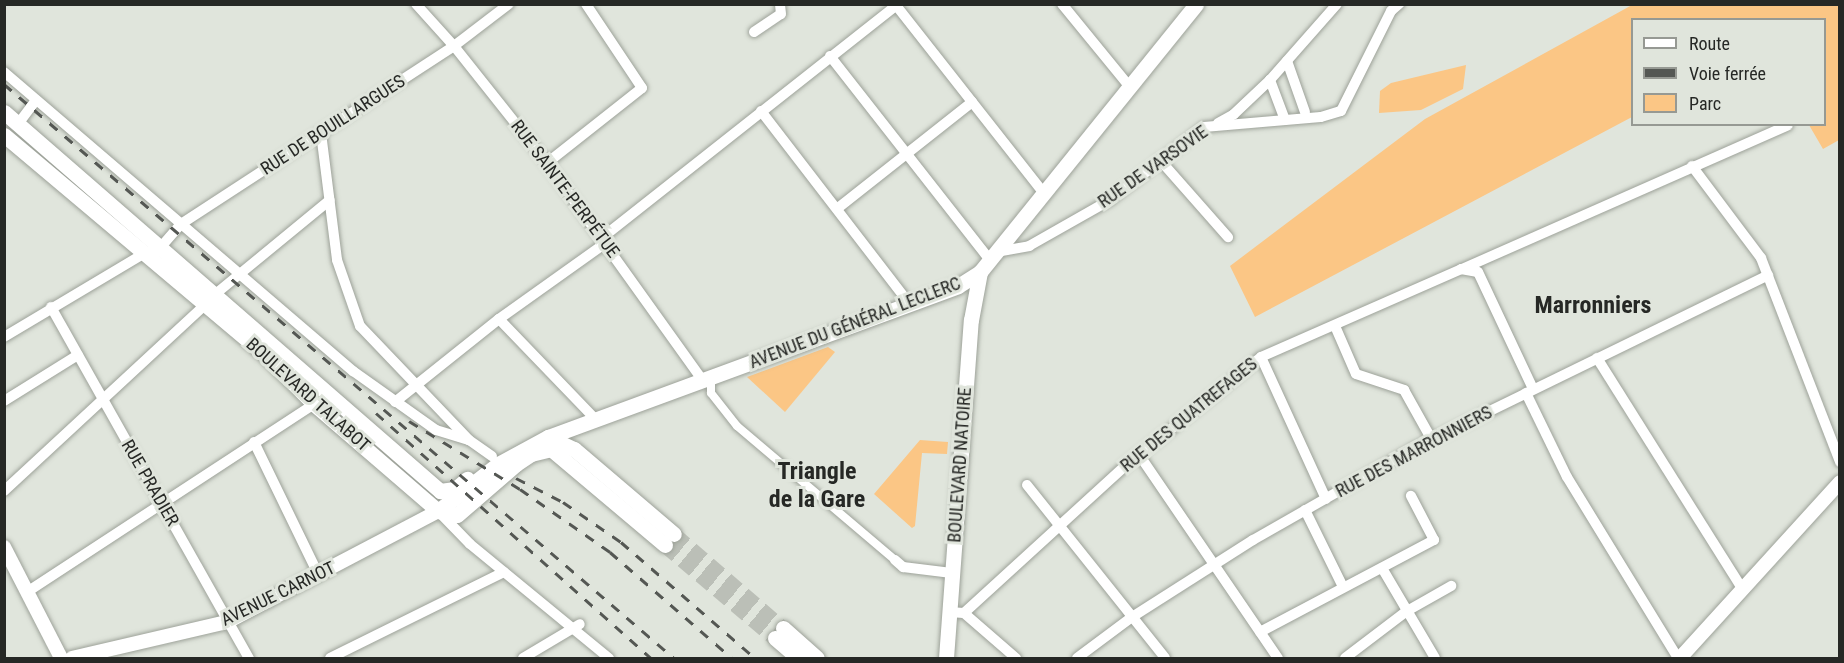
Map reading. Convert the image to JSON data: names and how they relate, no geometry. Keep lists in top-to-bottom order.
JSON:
{
  "streets": {
    "main road": ["AVENUE DU GÉNÉRAL LECLERC", "BOULEVARD TALABOT", "BOULEVARD NATOIRE"],
    "street": [
      "RUE DE BOUILLARGUES",
      "RUE DE VARSOVIE",
      "RUE SAINTE-PERPÉTUE",
      "RUE DES QUATREFAGES",
      "RUE DES MARRONNIERS",
      "RUE PRADIER",
      "AVENUE CARNOT"
    ]
  },
  "crossings": [
    ["RUE DE BOUILLARGUES", "RUE SAINTE-PERPÉTUE"],
    ["RUE DE BOUILLARGUES", "BOULEVARD TALABOT"],
    ["RUE DE VARSOVIE", "AVENUE DU GÉNÉRAL LECLERC"],
    ["RUE DE VARSOVIE", "BOULEVARD NATOIRE"],
    ["RUE SAINTE-PERPÉTUE", "AVENUE DU GÉNÉRAL LECLERC"],
    ["AVENUE DU GÉNÉRAL LECLERC", "BOULEVARD TALABOT"],
    ["AVENUE DU GÉNÉRAL LECLERC", "BOULEVARD NATOIRE"],
    ["AVENUE DU GÉNÉRAL LECLERC", "AVENUE CARNOT"],
    ["BOULEVARD TALABOT", "AVENUE CARNOT"],
    ["RUE DES QUATREFAGES", "BOULEVARD NATOIRE"],
    ["RUE PRADIER", "AVENUE CARNOT"]
  ],
  "districts": ["Marronniers", "Triangle de la Gare"],
  "legend": ["Route", "Voie ferrée", "Parc"]
}
